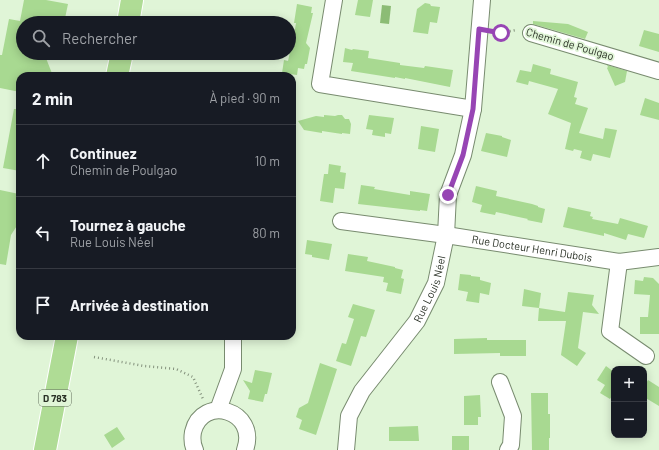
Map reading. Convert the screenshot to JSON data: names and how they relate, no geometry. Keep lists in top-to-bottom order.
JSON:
{
  "streets": {
    "main road": ["D 783"],
    "street": ["Chemin de Poulgao", "Rue Docteur Henri Dubois", "Rue Louis Néel"]
  },
  "crossings": [
    ["Chemin de Poulgao", "Rue Louis Néel"],
    ["Rue Docteur Henri Dubois", "Rue Louis Néel"]
  ],
  "page": {
    "search": "Rechercher",
    "heading": ["2 min", "À pied · 90 m"],
    "list": [
      ["Continuez", "Chemin de Poulgao", "10 m"],
      ["Tournez à gauche", "Rue Louis Néel", "80 m"],
      "Arrivée à destination"
    ],
    "map_buttons": ["+", "−"]
  }
}
